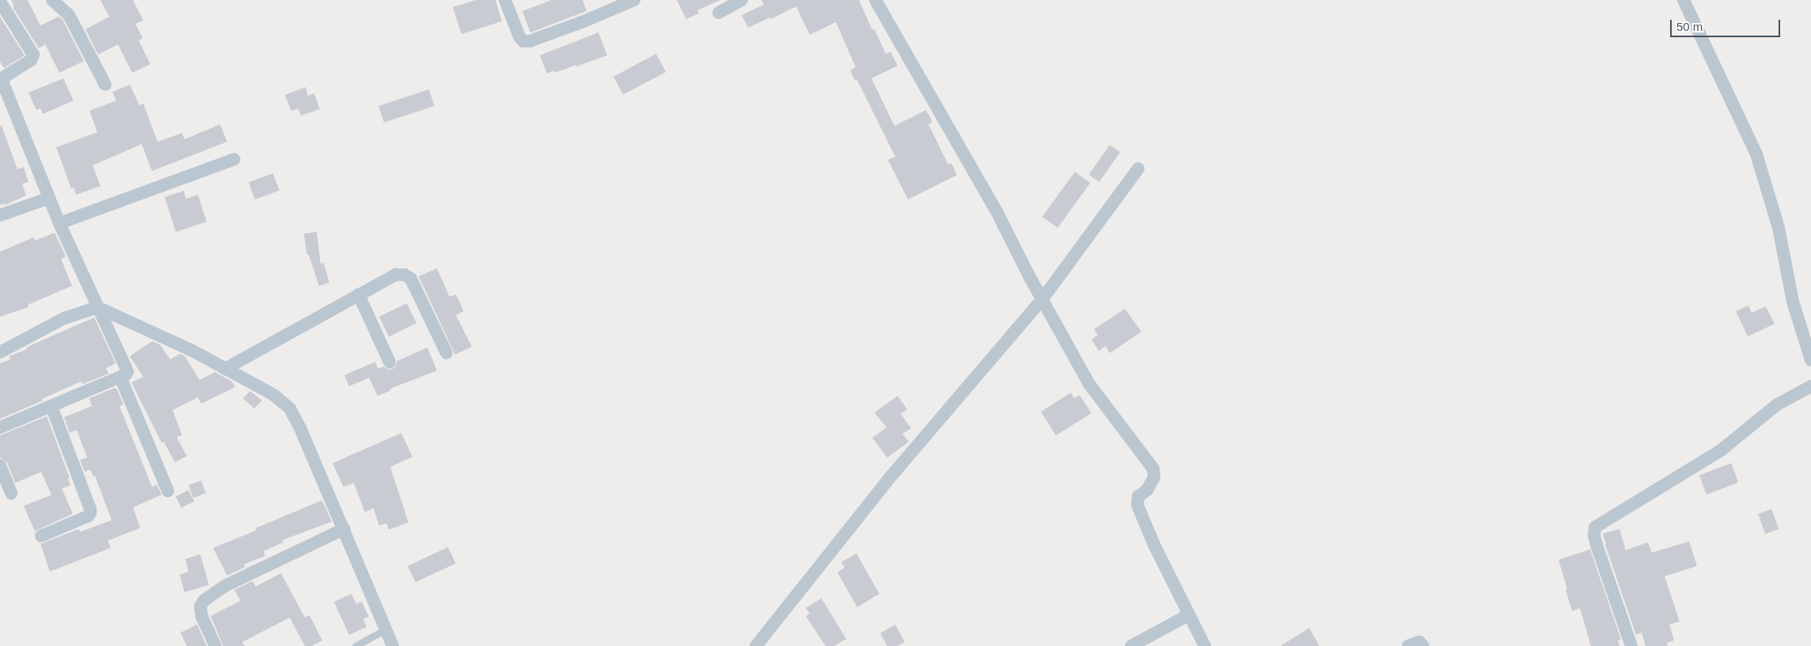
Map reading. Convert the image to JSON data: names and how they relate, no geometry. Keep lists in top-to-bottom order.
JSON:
{
  "scale_bar": "50 m"
}
